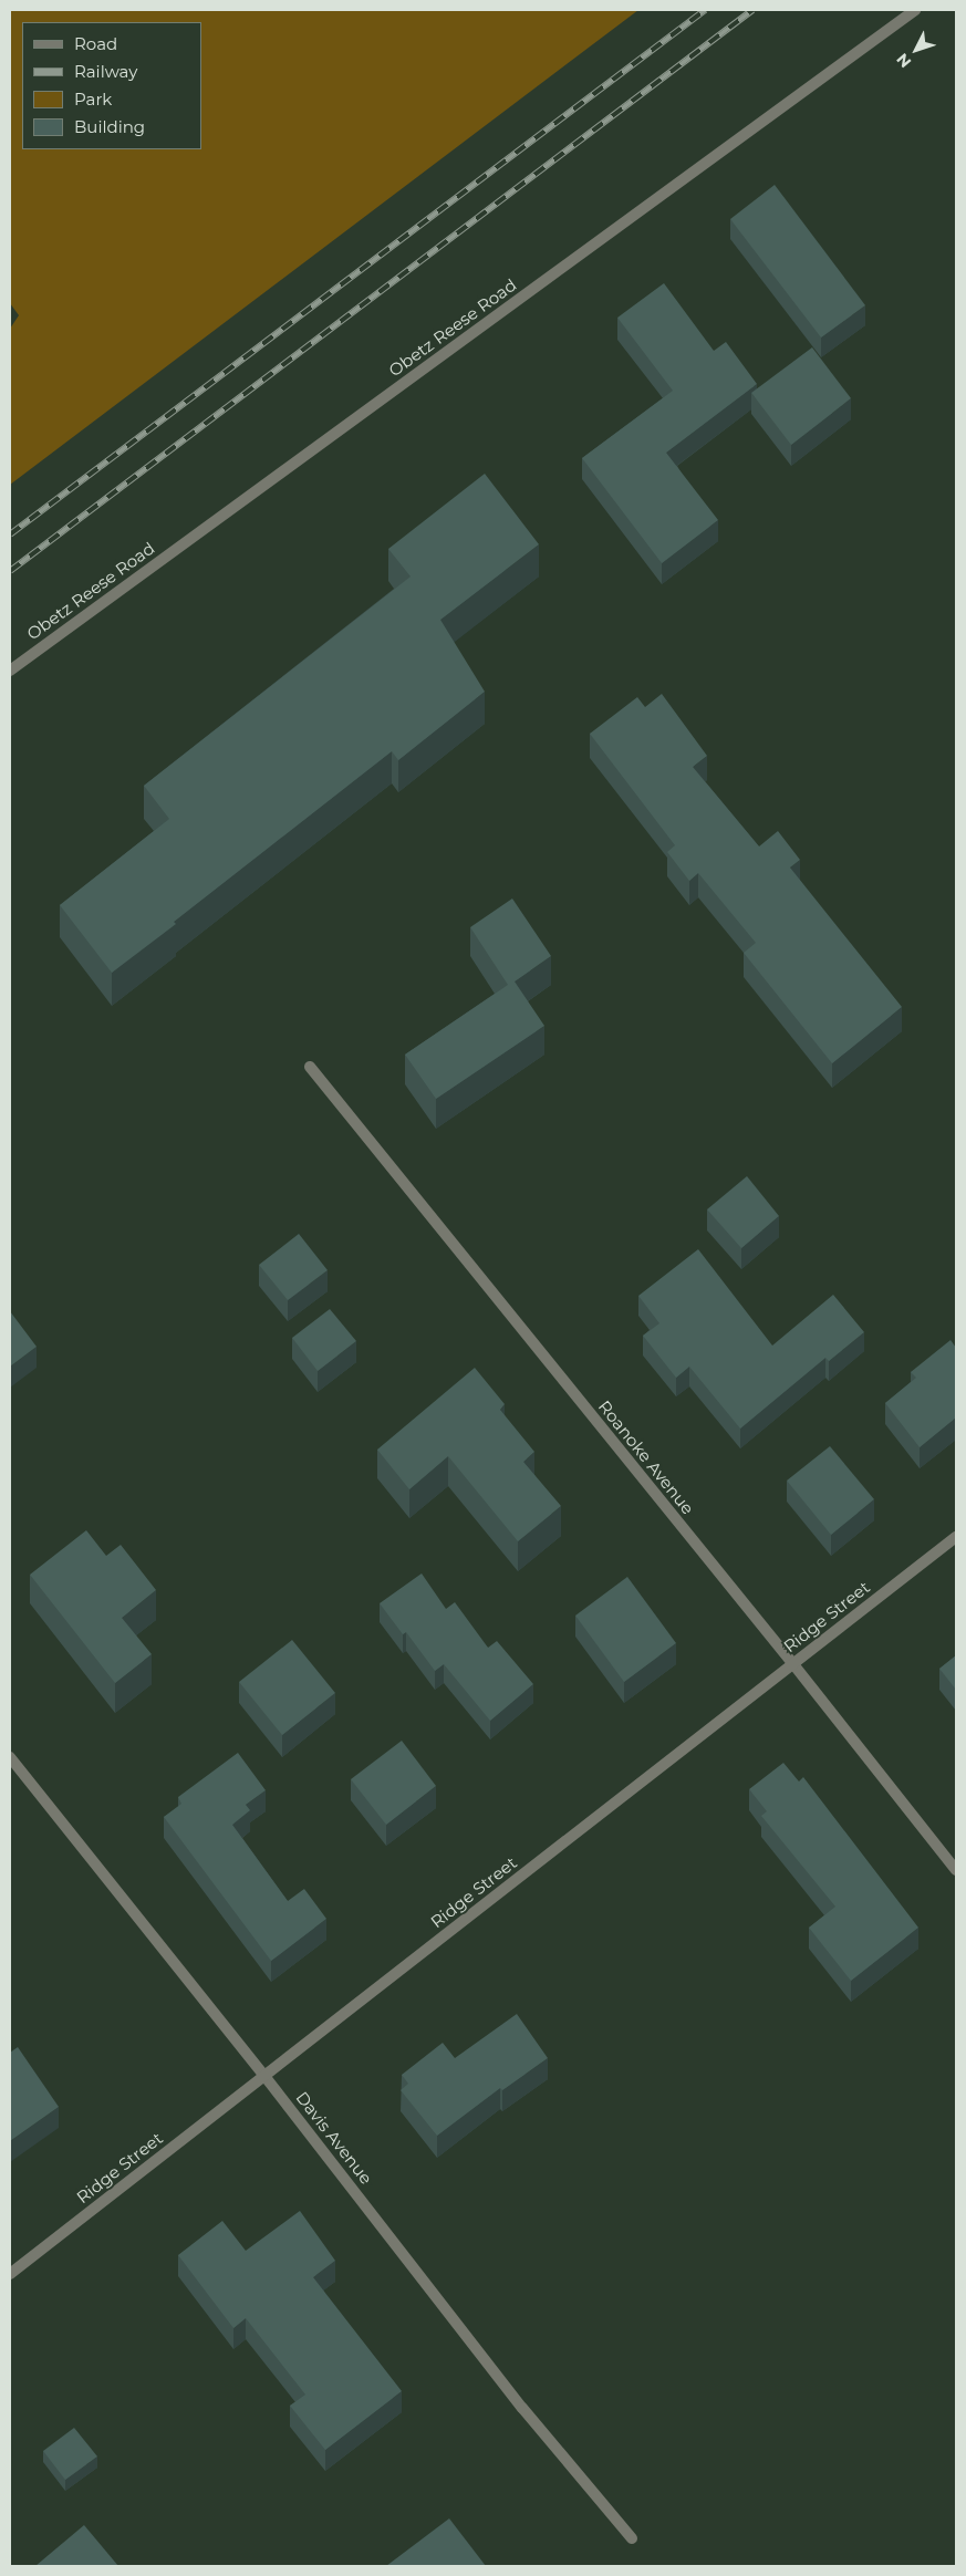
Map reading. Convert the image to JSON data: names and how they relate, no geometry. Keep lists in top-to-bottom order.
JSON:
{
  "streets": {
    "street": [
      "Obetz Reese Road",
      "Roanoke Avenue",
      "Ridge Street",
      "Davis Avenue"
    ]
  },
  "crossings": [
    ["Roanoke Avenue", "Ridge Street"],
    ["Ridge Street", "Davis Avenue"]
  ],
  "legend": [
    "Road",
    "Railway",
    "Park",
    "Building"
  ],
  "north": "bottom left"
}
